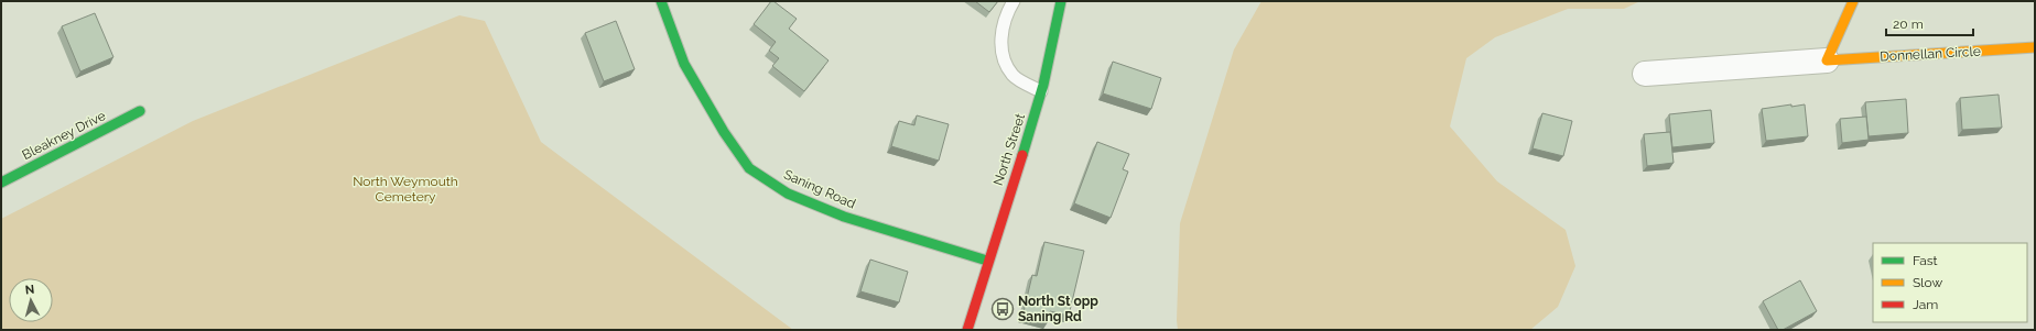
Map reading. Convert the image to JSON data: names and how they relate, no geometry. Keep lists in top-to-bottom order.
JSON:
{
  "streets": {
    "street": [
      "Donnellan Circle",
      "Bleakney Drive",
      "North Street",
      "Saning Road"
    ]
  },
  "crossings": [
    ["North Street", "Saning Road"]
  ],
  "parks": ["North Weymouth Cemetery"],
  "places": {
    "bus stop": ["North St opp Saning Rd"]
  },
  "legend": ["Fast", "Slow", "Jam"],
  "scale_bar": "20 m",
  "north": "top"
}
